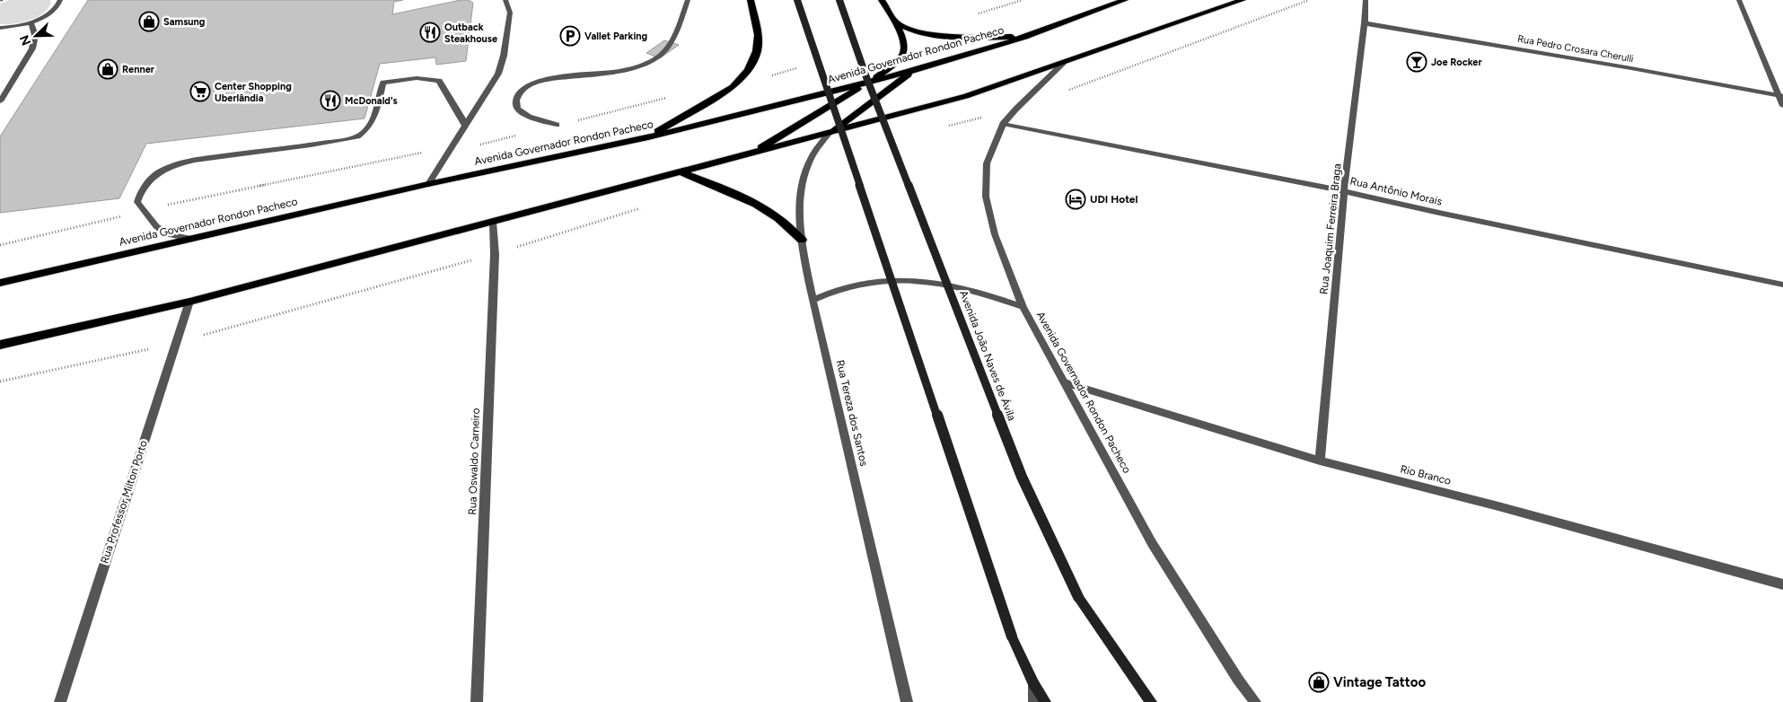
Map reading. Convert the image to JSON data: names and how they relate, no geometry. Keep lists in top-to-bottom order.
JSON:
{
  "streets": {
    "main road": ["Avenida Governador Rondon Pacheco", "Avenida João Naves de Ávila"],
    "street": [
      "Rua Pedro Crosara Cherulli",
      "Rua Antônio Morais",
      "Rua Joaquim Ferreira Braga",
      "Rua Tereza dos Santos",
      "Rua Oswaldo Carneiro",
      "Rio Branco",
      "Rua Professor Milton Porto"
    ]
  },
  "crossings": [
    ["Rua Pedro Crosara Cherulli", "Rua Joaquim Ferreira Braga"],
    ["Avenida Governador Rondon Pacheco", "Rua Antônio Morais"],
    ["Avenida Governador Rondon Pacheco", "Rua Tereza dos Santos"],
    ["Avenida Governador Rondon Pacheco", "Rua Oswaldo Carneiro"],
    ["Avenida Governador Rondon Pacheco", "Rio Branco"],
    ["Avenida Governador Rondon Pacheco", "Rua Professor Milton Porto"],
    ["Rua Antônio Morais", "Rua Joaquim Ferreira Braga"],
    ["Rua Joaquim Ferreira Braga", "Rio Branco"]
  ],
  "places": {
    "shop": ["Samsung", "Renner", "Vintage Tattoo"],
    "restaurant": ["Outback Steakhouse", "McDonald's"],
    "parking": ["Vallet Parking"],
    "bar": ["Joe Rocker"],
    "supermarket": ["Center Shopping Uberlândia"],
    "hotel": ["UDI Hotel"]
  },
  "north": "bottom left"
}
